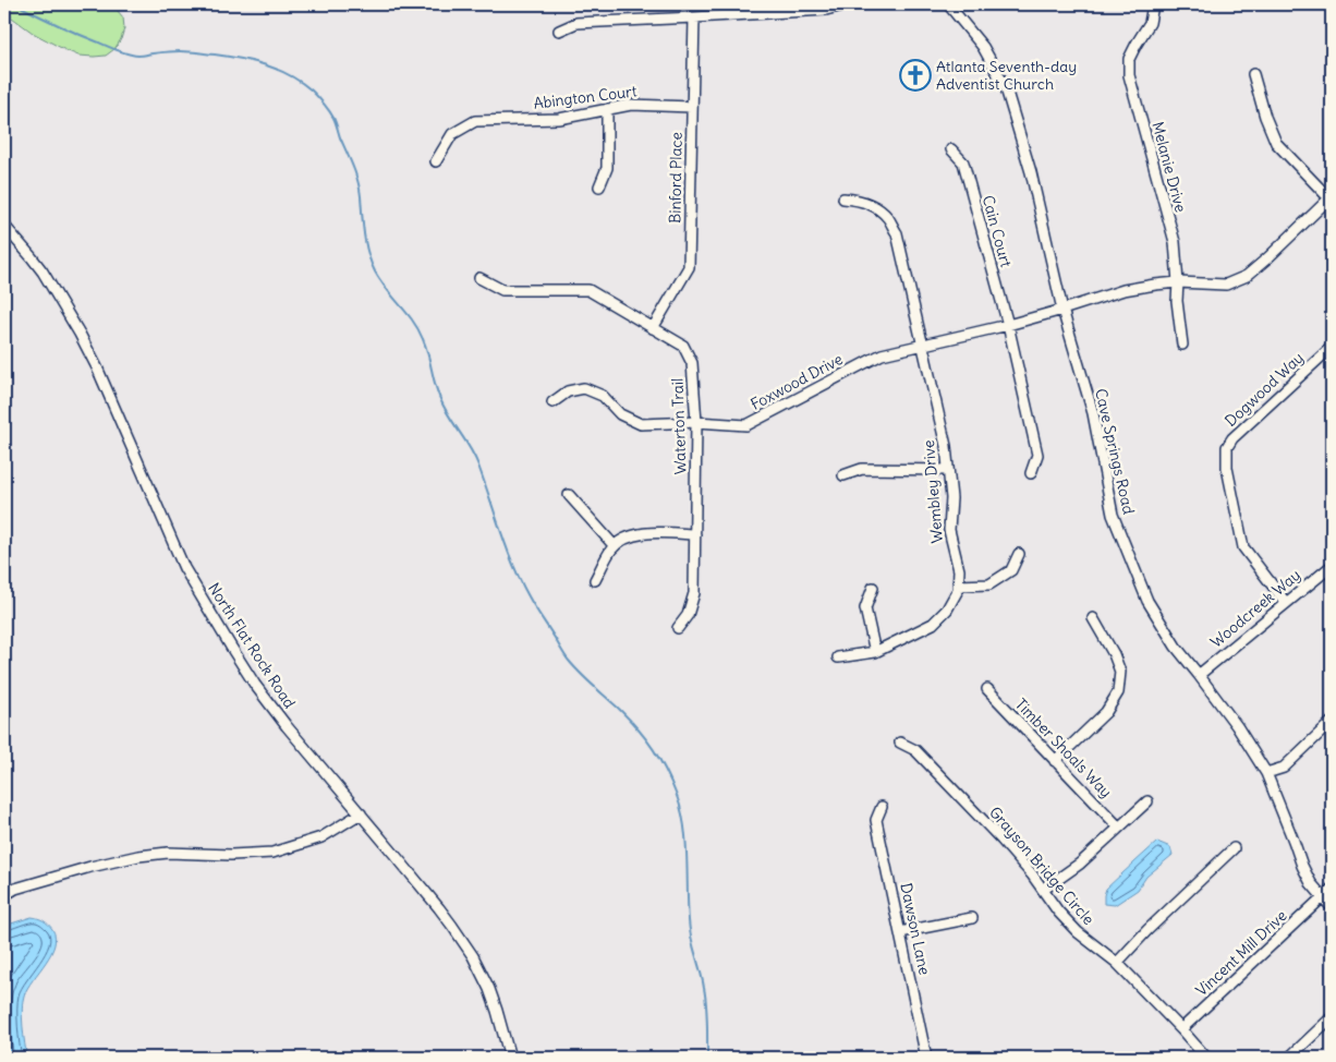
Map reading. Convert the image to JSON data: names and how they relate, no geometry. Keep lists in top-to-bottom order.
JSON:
{
  "streets": {
    "street": [
      "Abington Court",
      "Melanie Drive",
      "Binford Place",
      "Cain Court",
      "Foxwood Drive",
      "Dogwood Way",
      "Waterton Trail",
      "Cave Springs Road",
      "Wembley Drive",
      "Woodcreek Way",
      "North Flat Rock Road",
      "Timber Shoals Way",
      "Grayson Bridge Circle",
      "Dawson Lane",
      "Vincent Mill Drive"
    ]
  },
  "crossings": [
    ["Abington Court", "Binford Place"],
    ["Melanie Drive", "Foxwood Drive"],
    ["Binford Place", "Waterton Trail"],
    ["Cain Court", "Foxwood Drive"],
    ["Foxwood Drive", "Waterton Trail"],
    ["Foxwood Drive", "Cave Springs Road"],
    ["Foxwood Drive", "Wembley Drive"],
    ["Dogwood Way", "Woodcreek Way"],
    ["Cave Springs Road", "Woodcreek Way"],
    ["Cave Springs Road", "Vincent Mill Drive"],
    ["Grayson Bridge Circle", "Vincent Mill Drive"]
  ],
  "places": {
    "church": ["Atlanta Seventh-day Adventist Church"]
  }
}
